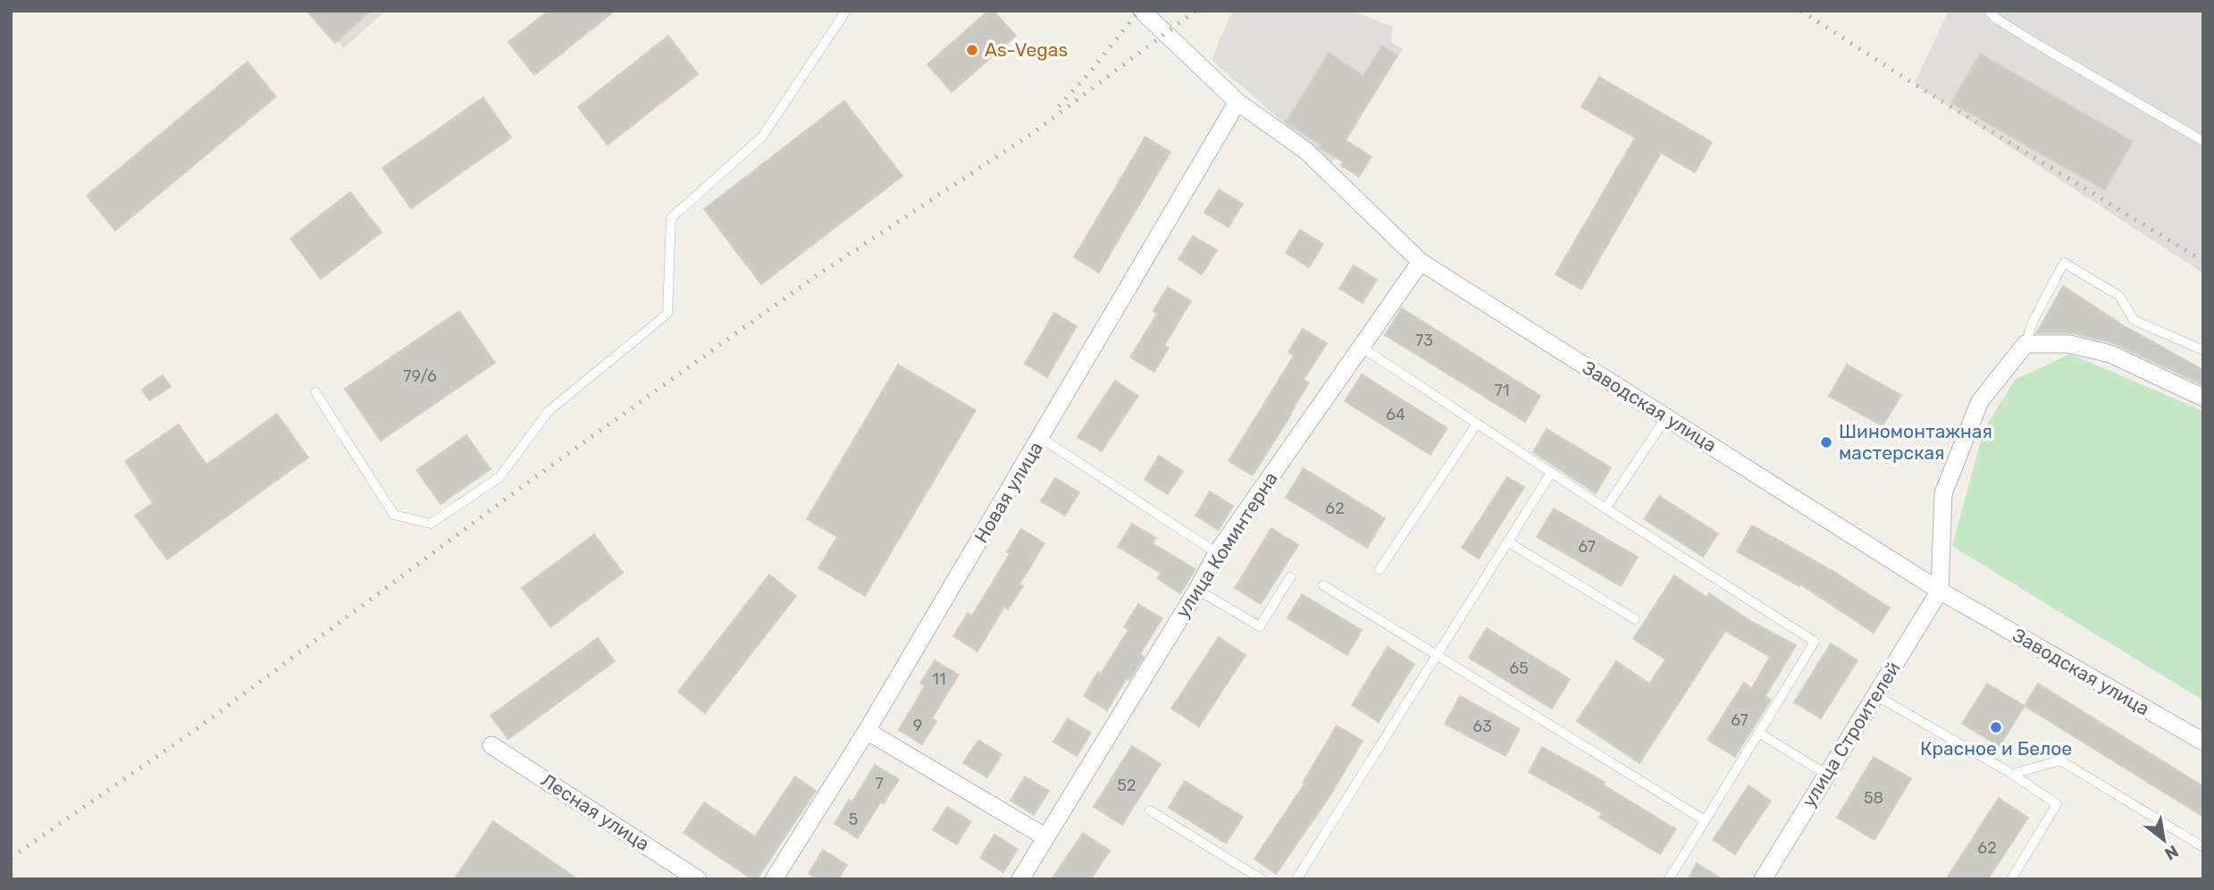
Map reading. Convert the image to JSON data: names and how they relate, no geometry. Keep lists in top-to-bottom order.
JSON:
{
  "streets": {
    "street": [
      "Заводская улица",
      "Новая улица",
      "улица Коминтерна",
      "улица Строителей",
      "Лесная улица"
    ]
  },
  "crossings": [
    ["Заводская улица", "Новая улица"],
    ["Заводская улица", "улица Коминтерна"],
    ["Заводская улица", "улица Строителей"]
  ],
  "places": ["As-Vegas", "Шиномонтажная мастерская", "Красное и Белое"],
  "house_numbers": [
    "73",
    "79/6",
    "71",
    "64",
    "62",
    "67",
    "65",
    "11",
    "67",
    "9",
    "63",
    "7",
    "52",
    "58",
    "5",
    "62"
  ],
  "north": "bottom right"
}
